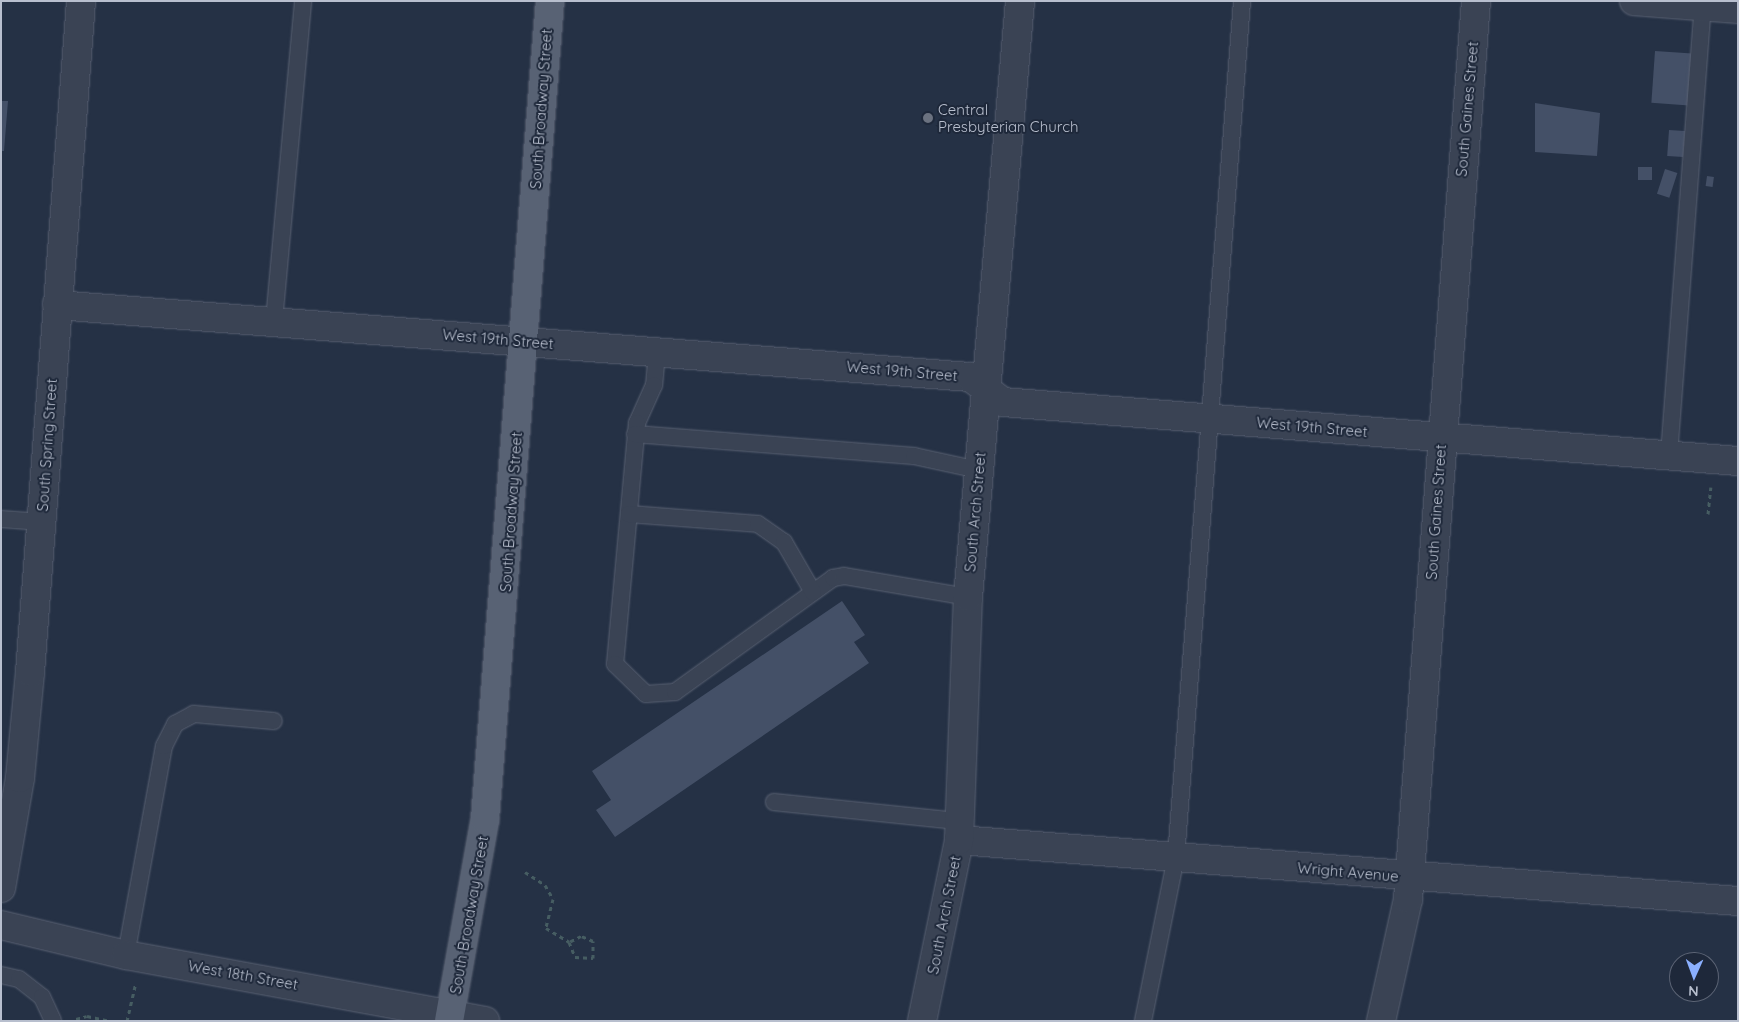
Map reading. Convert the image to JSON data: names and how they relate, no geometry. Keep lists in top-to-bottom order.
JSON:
{
  "streets": {
    "main road": ["South Broadway Street"],
    "street": [
      "South Gaines Street",
      "West 19th Street",
      "South Spring Street",
      "South Arch Street",
      "Wright Avenue",
      "West 18th Street"
    ]
  },
  "crossings": [
    ["South Broadway Street", "West 19th Street"],
    ["South Broadway Street", "West 18th Street"],
    ["South Gaines Street", "West 19th Street"],
    ["South Gaines Street", "Wright Avenue"],
    ["West 19th Street", "South Spring Street"],
    ["West 19th Street", "South Arch Street"],
    ["South Arch Street", "Wright Avenue"]
  ],
  "places": ["Central Presbyterian Church"],
  "north": "bottom"
}
